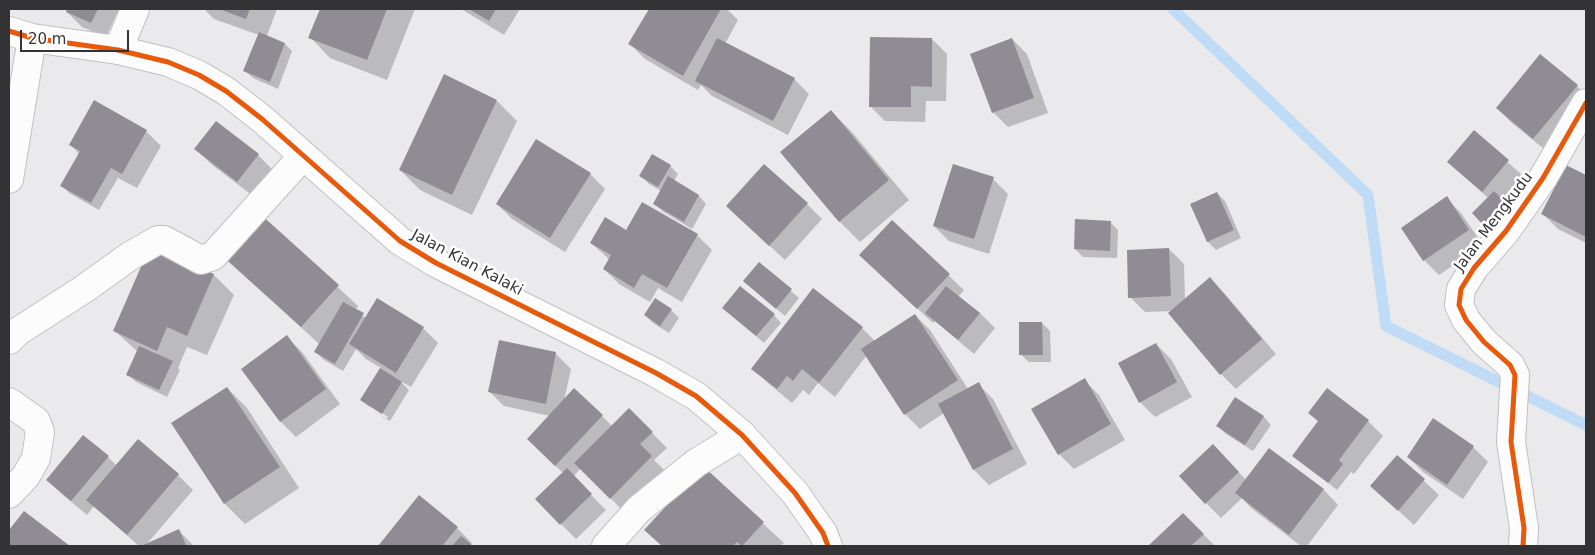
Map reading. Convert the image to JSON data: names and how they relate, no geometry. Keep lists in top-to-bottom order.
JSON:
{
  "streets": {
    "street": ["Jalan Mengkudu", "Jalan Kian Kalaki"]
  },
  "scale_bar": "20 m"
}
